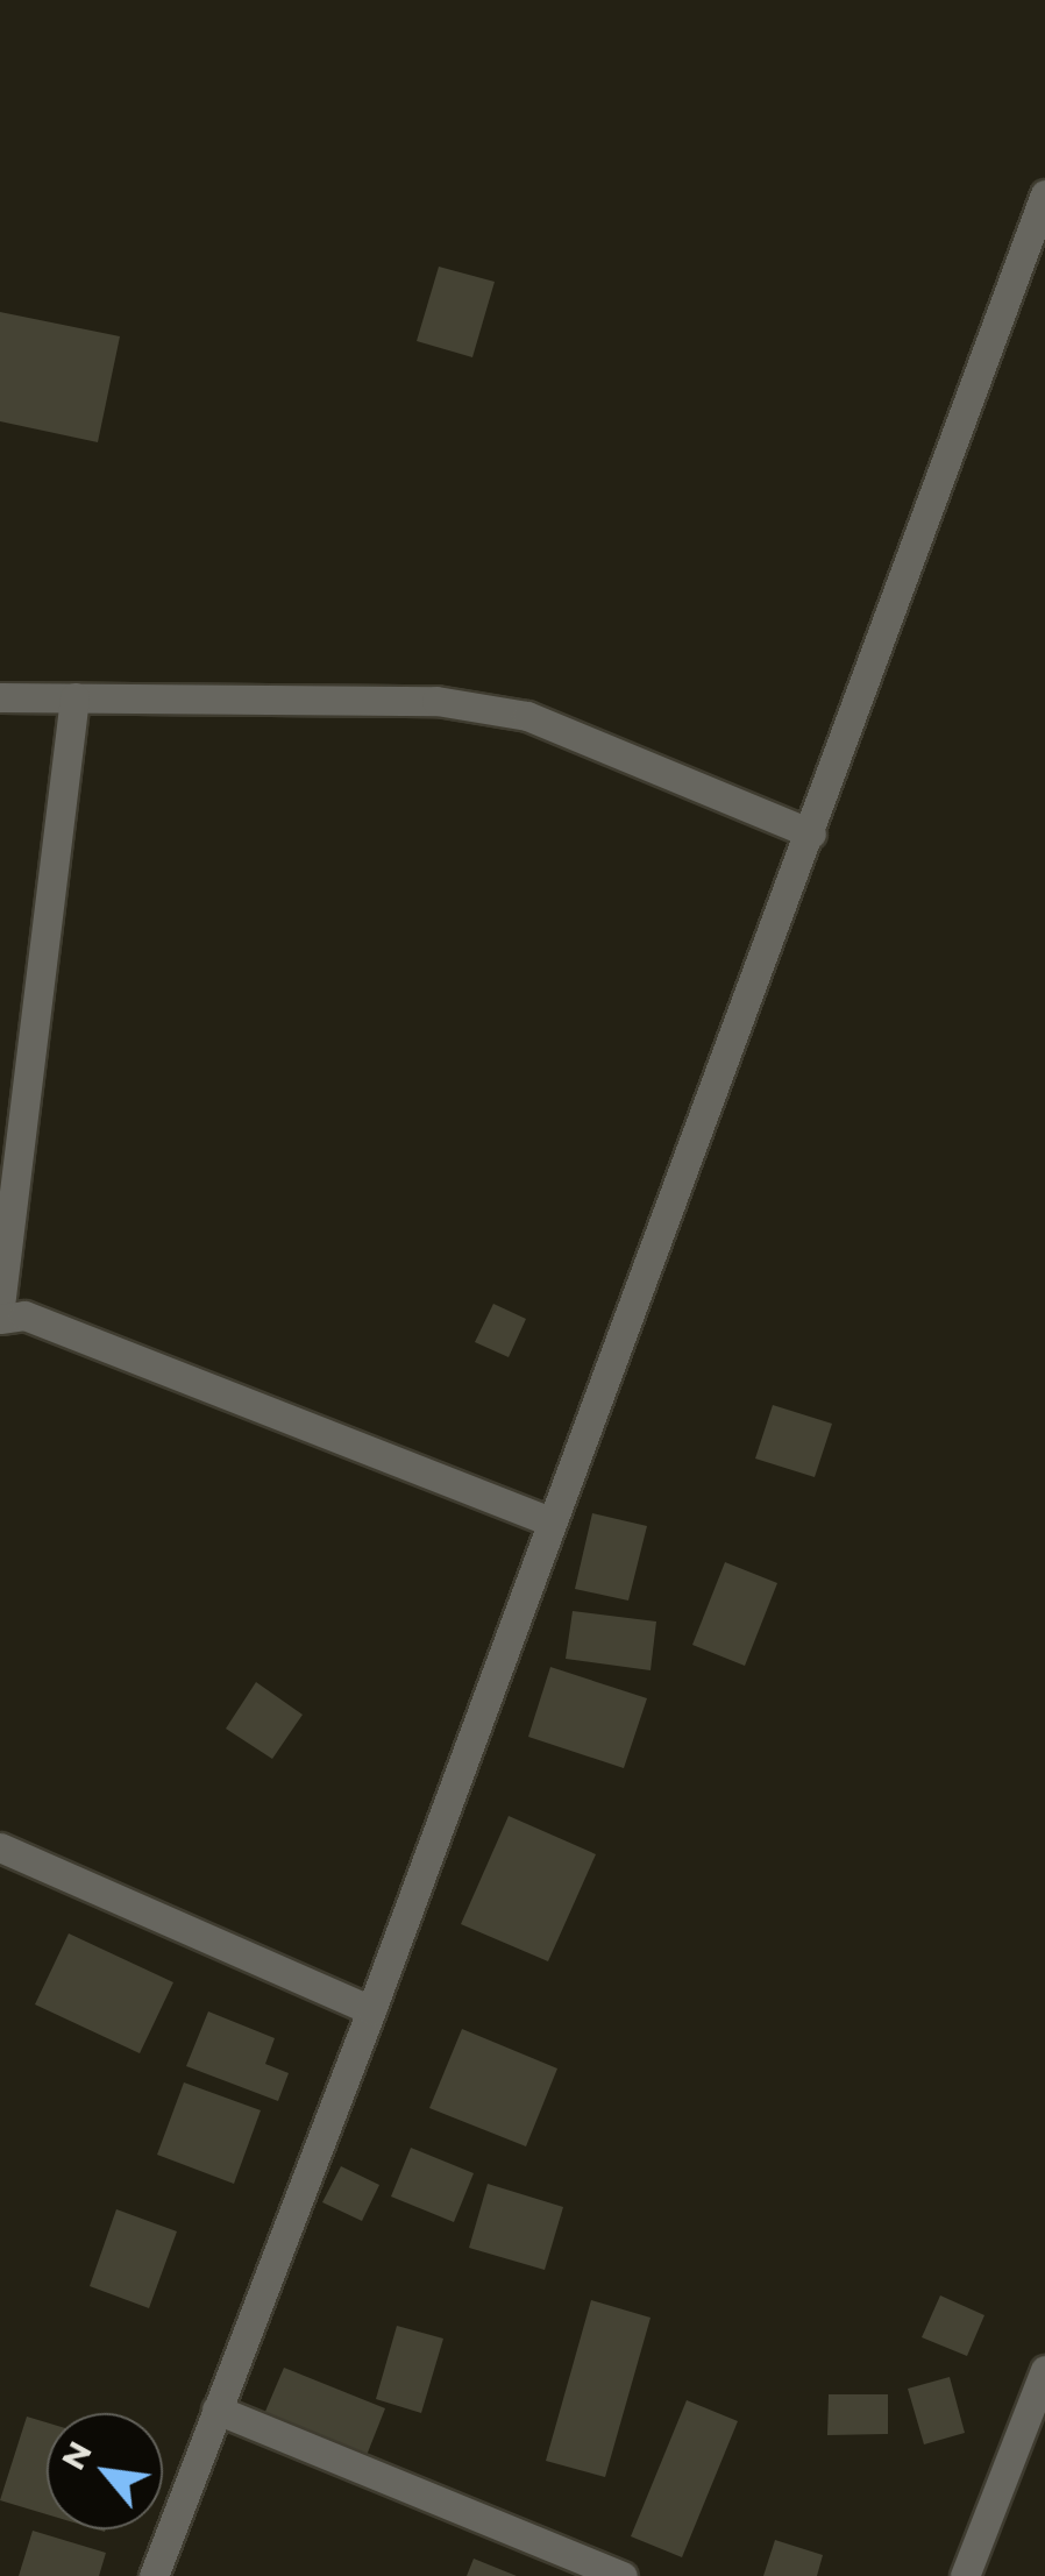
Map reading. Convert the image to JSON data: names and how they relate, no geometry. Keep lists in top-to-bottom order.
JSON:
{
  "north": "top left"
}
